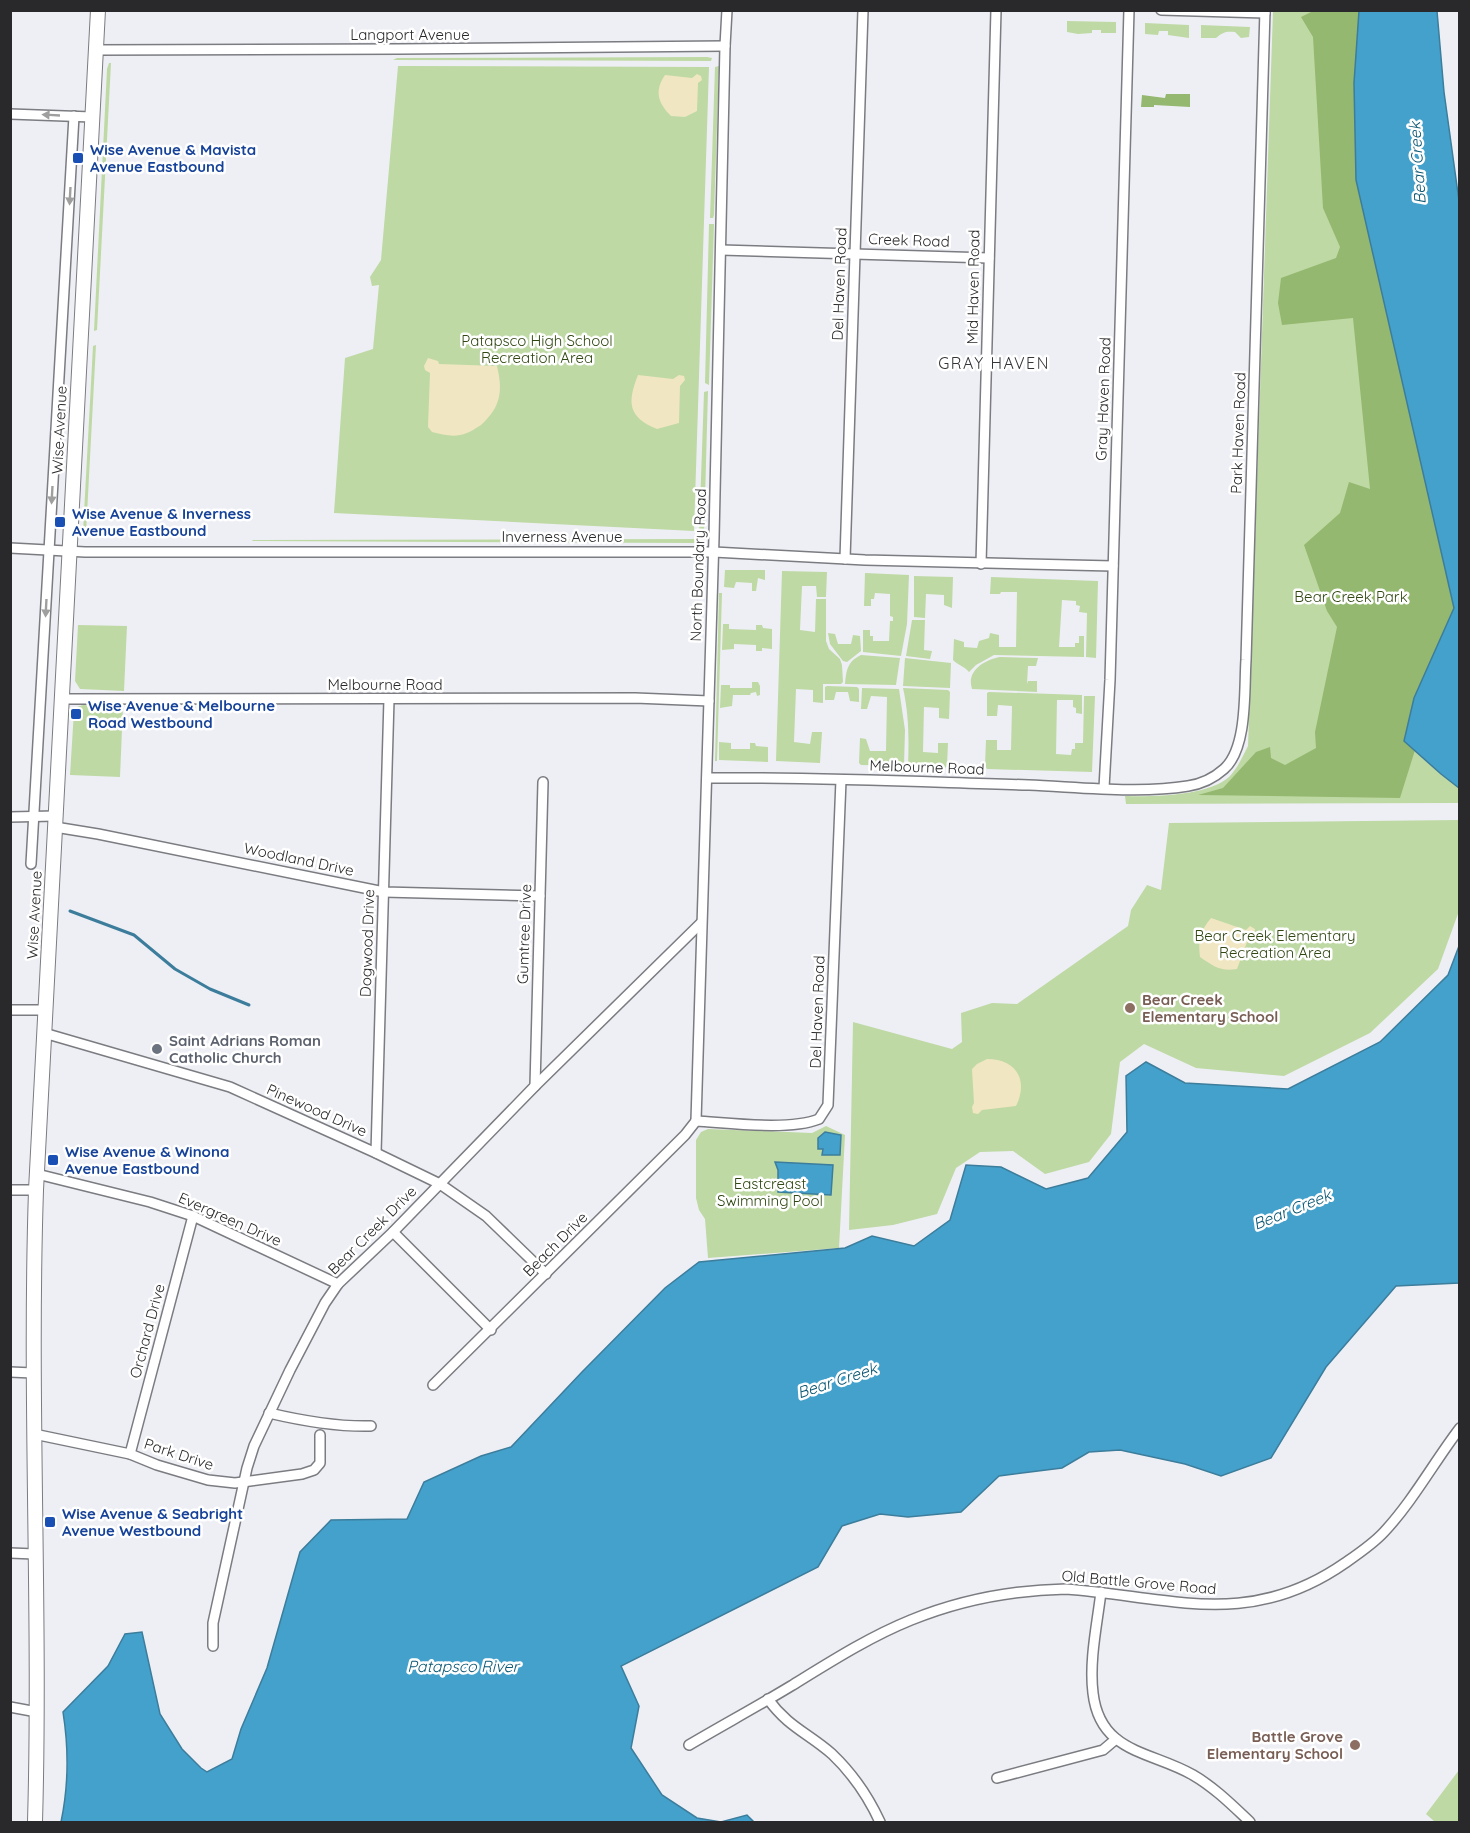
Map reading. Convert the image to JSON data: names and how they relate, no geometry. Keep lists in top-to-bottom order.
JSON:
{
  "streets": {
    "main road": ["Wise Avenue"],
    "street": [
      "Langport Avenue",
      "Creek Road",
      "Del Haven Road",
      "Mid Haven Road",
      "Gray Haven Road",
      "Park Haven Road",
      "Inverness Avenue",
      "North Boundary Road",
      "Melbourne Road",
      "Woodland Drive",
      "Gumtree Drive",
      "Dogwood Drive",
      "Pinewood Drive",
      "Evergreen Drive",
      "Bear Creek Drive",
      "Beach Drive",
      "Orchard Drive",
      "Park Drive",
      "Old Battle Grove Road"
    ]
  },
  "crossings": [
    ["Langport Avenue", "Wise Avenue"],
    ["Langport Avenue", "North Boundary Road"],
    ["Creek Road", "Del Haven Road"],
    ["Creek Road", "Mid Haven Road"],
    ["Creek Road", "North Boundary Road"],
    ["Del Haven Road", "Inverness Avenue"],
    ["Del Haven Road", "North Boundary Road"],
    ["Del Haven Road", "Melbourne Road"],
    ["Del Haven Road", "Beach Drive"],
    ["Mid Haven Road", "Inverness Avenue"],
    ["Gray Haven Road", "Inverness Avenue"],
    ["Gray Haven Road", "Melbourne Road"],
    ["Wise Avenue", "Inverness Avenue"],
    ["Wise Avenue", "Melbourne Road"],
    ["Wise Avenue", "Woodland Drive"],
    ["Wise Avenue", "Pinewood Drive"],
    ["Wise Avenue", "Evergreen Drive"],
    ["Wise Avenue", "Park Drive"],
    ["Park Haven Road", "Melbourne Road"],
    ["Inverness Avenue", "North Boundary Road"],
    ["North Boundary Road", "Melbourne Road"],
    ["North Boundary Road", "Bear Creek Drive"],
    ["North Boundary Road", "Beach Drive"],
    ["Melbourne Road", "Dogwood Drive"],
    ["Woodland Drive", "Gumtree Drive"],
    ["Woodland Drive", "Dogwood Drive"],
    ["Gumtree Drive", "Bear Creek Drive"],
    ["Dogwood Drive", "Pinewood Drive"],
    ["Pinewood Drive", "Bear Creek Drive"],
    ["Pinewood Drive", "Beach Drive"],
    ["Evergreen Drive", "Bear Creek Drive"],
    ["Evergreen Drive", "Orchard Drive"],
    ["Bear Creek Drive", "Park Drive"],
    ["Orchard Drive", "Park Drive"]
  ],
  "districts": ["GRAY HAVEN"],
  "water": ["Bear Creek", "Patapsco River"],
  "parks": [
    "Patapsco High School Recreation Area",
    "Bear Creek Park",
    "Bear Creek Elementary Recreation Area",
    "Eastcreast Swimming Pool"
  ],
  "places": {
    "transit": [
      "Wise Avenue & Mavista Avenue Eastbound",
      "Wise Avenue & Inverness Avenue Eastbound",
      "Wise Avenue & Melbourne Road Westbound",
      "Wise Avenue & Winona Avenue Eastbound",
      "Wise Avenue & Seabright Avenue Westbound"
    ],
    "other": ["Bear Creek Elementary School", "Saint Adrians Roman Catholic Church", "Battle Grove Elementary School"]
  }
}
